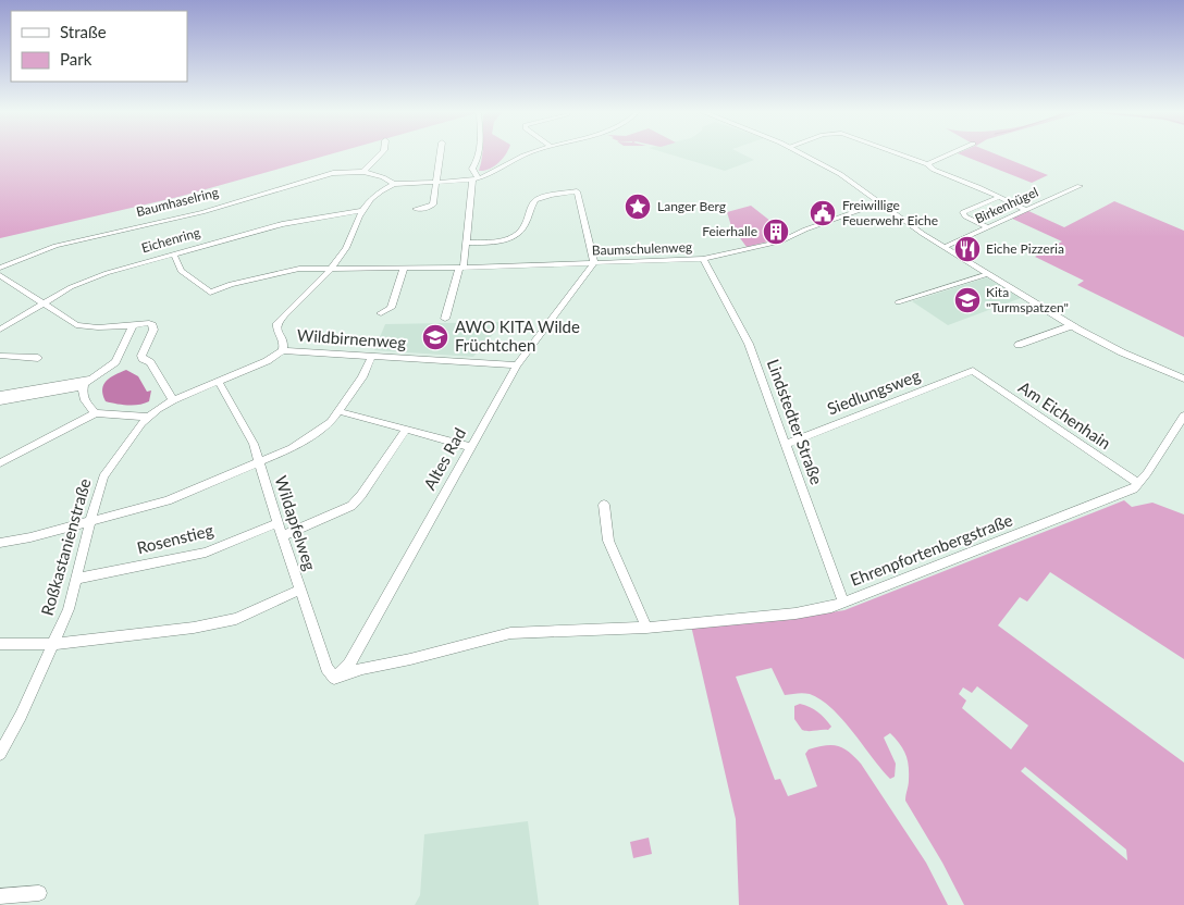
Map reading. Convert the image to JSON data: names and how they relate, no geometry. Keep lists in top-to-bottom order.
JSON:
{
  "streets": {
    "street": [
      "Baumhaselring",
      "Birkenhügel",
      "Eichenring",
      "Baumschulenweg",
      "Wildbirnenweg",
      "Siedlungsweg",
      "Am Eichenhain",
      "Lindstedter Straße",
      "Altes Rad",
      "Wildapfelweg",
      "Rosenstieg",
      "Roßkastanienstraße",
      "Ehrenpfortenbergstraße"
    ]
  },
  "crossings": [
    ["Eichenring", "Baumschulenweg"],
    ["Baumschulenweg", "Lindstedter Straße"],
    ["Baumschulenweg", "Altes Rad"],
    ["Wildbirnenweg", "Altes Rad"],
    ["Wildbirnenweg", "Roßkastanienstraße"],
    ["Siedlungsweg", "Am Eichenhain"],
    ["Siedlungsweg", "Lindstedter Straße"],
    ["Am Eichenhain", "Ehrenpfortenbergstraße"],
    ["Lindstedter Straße", "Ehrenpfortenbergstraße"],
    ["Altes Rad", "Wildapfelweg"],
    ["Altes Rad", "Ehrenpfortenbergstraße"],
    ["Wildapfelweg", "Rosenstieg"],
    ["Wildapfelweg", "Roßkastanienstraße"],
    ["Wildapfelweg", "Ehrenpfortenbergstraße"],
    ["Rosenstieg", "Roßkastanienstraße"]
  ],
  "places": {
    "place": ["Langer Berg"],
    "public building": ["Freiwillige Feuerwehr Eiche"],
    "building": ["Feierhalle"],
    "restaurant": ["Eiche Pizzeria"],
    "school or university": ["Kita \"Turmspatzen\"", "AWO KITA Wilde Früchtchen"]
  },
  "legend": ["Straße", "Park"]
}
